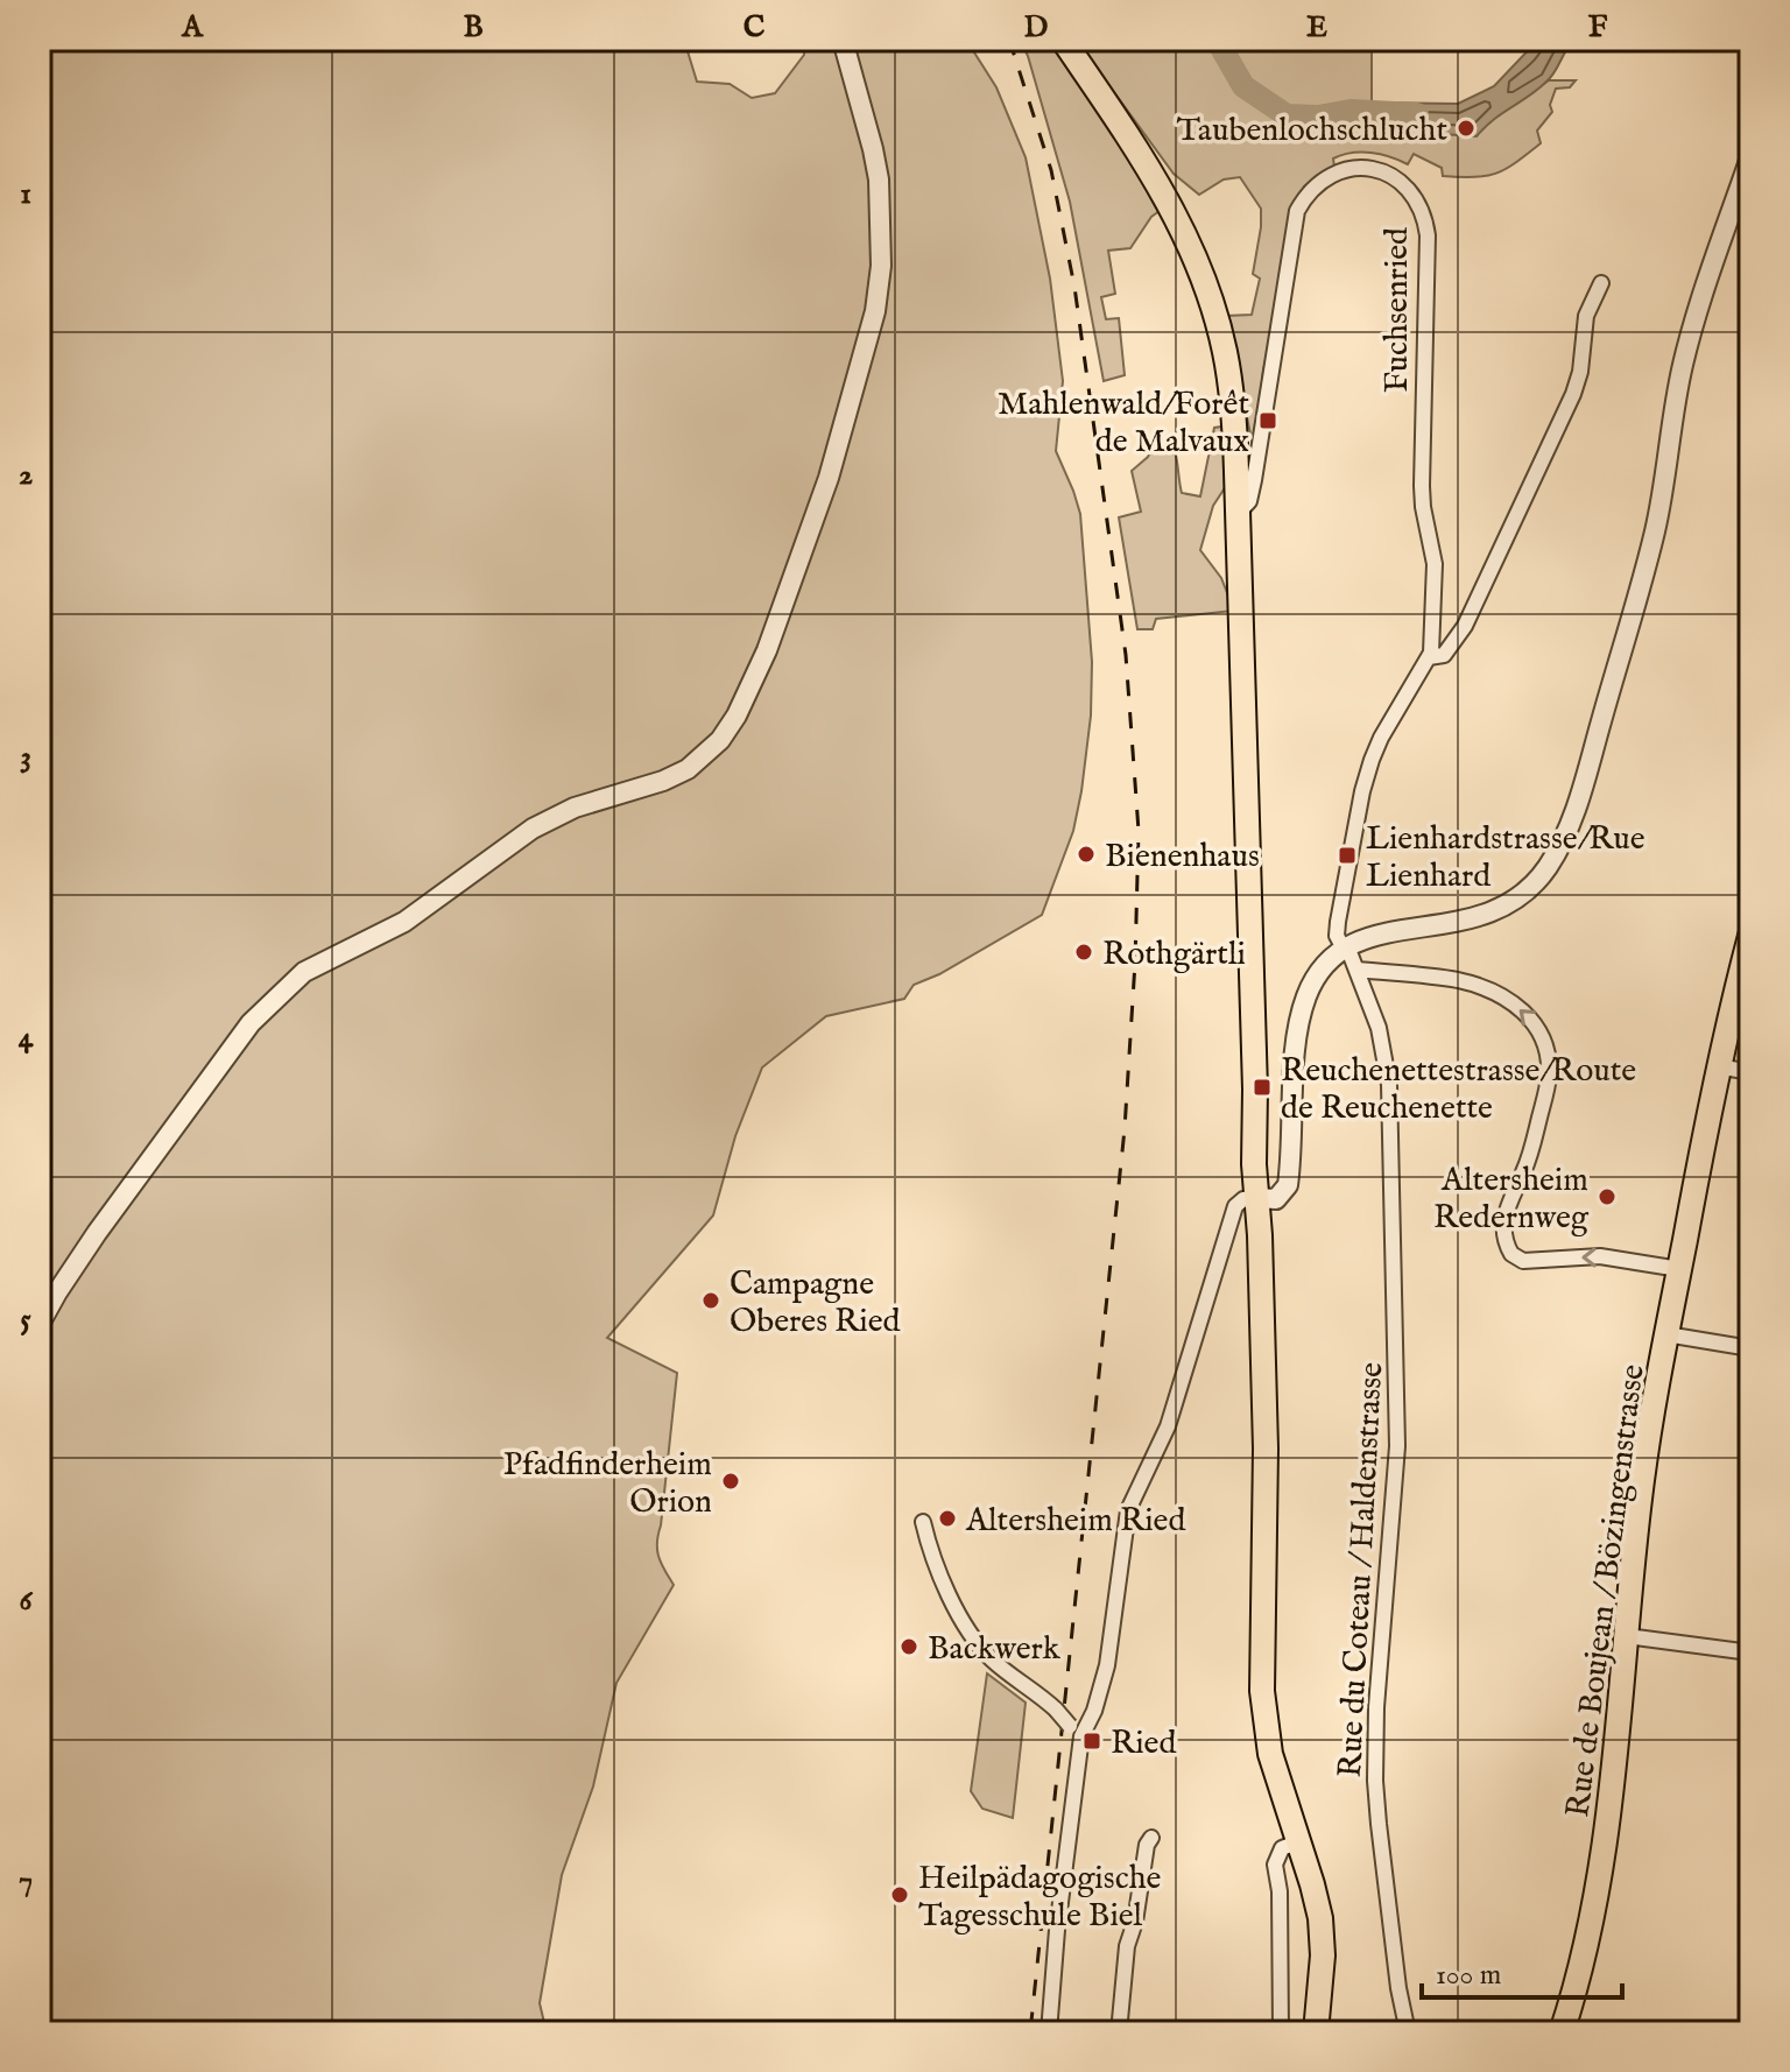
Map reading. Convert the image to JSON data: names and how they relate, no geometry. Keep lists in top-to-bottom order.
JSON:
{
  "streets": {
    "main road": ["Rue de Boujean / Bözingenstrasse"],
    "street": ["Fuchsenried", "Rue du Coteau / Haldenstrasse"]
  },
  "places": {
    "other": [
      "Taubenlochschlucht",
      "Bienenhaus",
      "Rothgärtli",
      "Altersheim Redernweg",
      "Campagne Oberes Ried",
      "Pfadfinderheim Orion",
      "Altersheim Ried",
      "Backwerk",
      "Heilpädagogische Tagesschule Biel"
    ],
    "transit": [
      "Mahlenwald/Forêt de Malvaux",
      "Lienhardstrasse/Rue Lienhard",
      "Reuchenettestrasse/Route de Reuchenette",
      "Ried"
    ]
  },
  "scale_bar": "100 m",
  "grid": {
    "columns": [
      "A",
      "B",
      "C",
      "D",
      "E",
      "F"
    ],
    "rows": [
      "1",
      "2",
      "3",
      "4",
      "5",
      "6",
      "7"
    ]
  }
}
